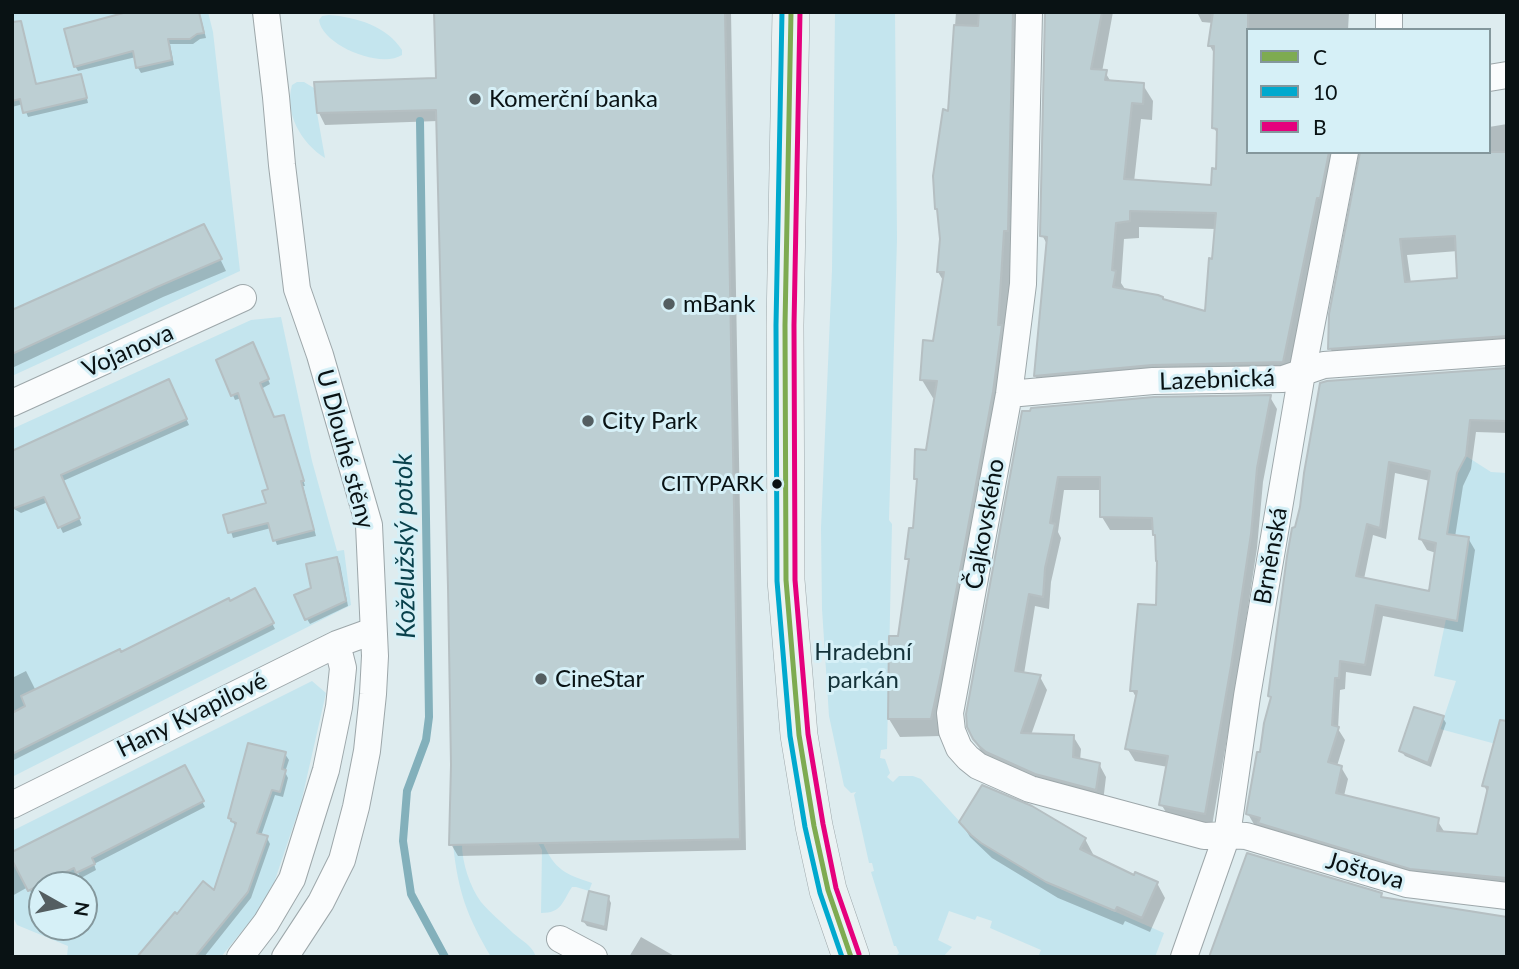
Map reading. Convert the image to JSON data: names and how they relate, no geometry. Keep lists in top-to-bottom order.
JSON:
{
  "streets": {
    "street": [
      "Vojanova",
      "Lazebnická",
      "U Dlouhé stěny",
      "Čajkovského",
      "Brněnská",
      "Hany Kvapilové",
      "Joštova"
    ]
  },
  "crossings": [
    ["Lazebnická", "Čajkovského"],
    ["Lazebnická", "Brněnská"],
    ["U Dlouhé stěny", "Hany Kvapilové"],
    ["Čajkovského", "Brněnská"],
    ["Čajkovského", "Joštova"],
    ["Brněnská", "Joštova"]
  ],
  "water": ["Koželužský potok"],
  "parks": ["Hradební parkán"],
  "places": [
    "Komerční banka",
    "mBank",
    "City Park",
    "CITYPARK",
    "CineStar"
  ],
  "lines": ["transit line C", "transit line 10", "transit line B"],
  "legend": ["C", "10", "B"],
  "north": "right"
}
